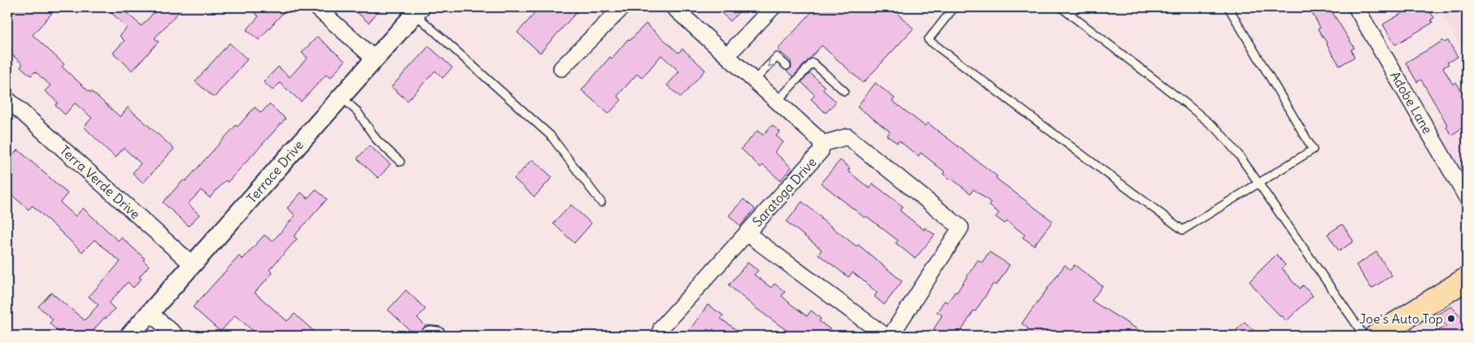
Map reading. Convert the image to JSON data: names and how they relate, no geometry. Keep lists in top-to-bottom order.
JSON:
{
  "streets": {
    "street": [
      "Adobe Lane",
      "Terrace Drive",
      "Terra Verde Drive",
      "Saratoga Drive"
    ]
  },
  "crossings": [
    ["Terrace Drive", "Terra Verde Drive"]
  ],
  "places": ["Joe's Auto Top"]
}
